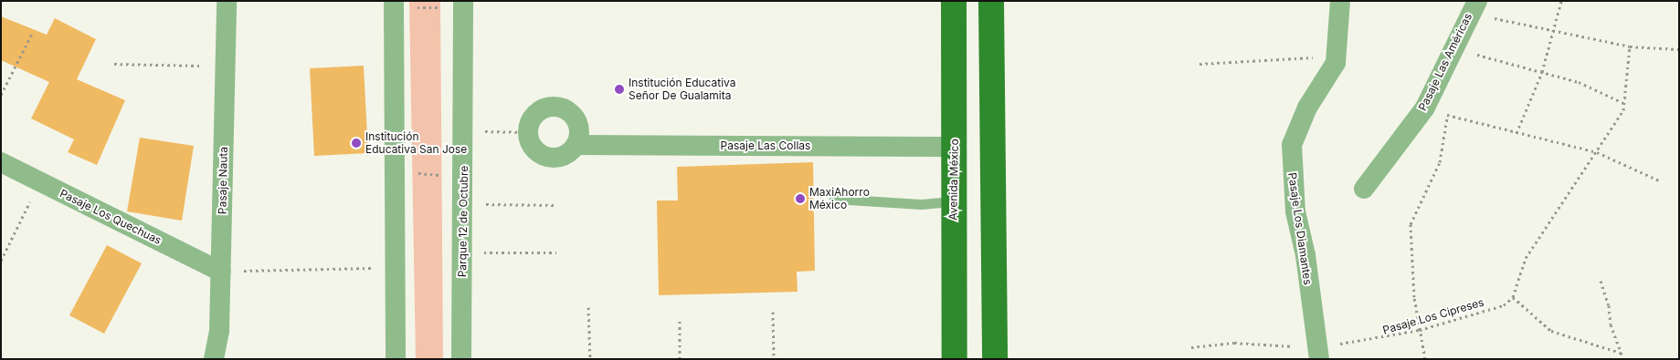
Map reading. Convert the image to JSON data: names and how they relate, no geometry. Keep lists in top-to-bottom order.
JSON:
{
  "streets": {
    "main road": ["Avenida México"],
    "street": [
      "Pasaje Las Américas",
      "Pasaje Las Collas",
      "Pasaje Nauta",
      "Pasaje Los Quechuas",
      "Parque 12 de Octubre",
      "Pasaje Los Diamantes"
    ],
    "path": ["Pasaje Los Cipreses"]
  },
  "crossings": [
    ["Pasaje Las Collas", "Avenida México"],
    ["Pasaje Nauta", "Pasaje Los Quechuas"],
    ["Pasaje Los Diamantes", "Pasaje Los Cipreses"]
  ],
  "places": ["Institución Educativa Señor De Gualamita", "Institución Educativa San Jose", "MaxiAhorro México"]
}
